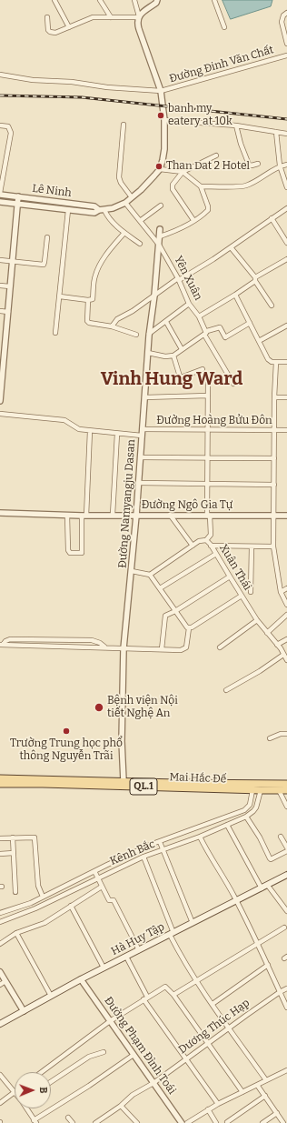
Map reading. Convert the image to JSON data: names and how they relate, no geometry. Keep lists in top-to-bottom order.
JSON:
{
  "streets": {
    "main road": ["Mai Hắc Đế", "QL.1", "Hà Huy Tập"],
    "street": [
      "Đường Đinh Văn Chất",
      "Lê Ninh",
      "Yên Xuân",
      "Đường Hoàng Bửu Đôn",
      "Đường Namyangju Dasan",
      "Đường Ngô Gia Tự",
      "Xuân Thái",
      "Kênh Bắc",
      "Dương Thúc Hạp",
      "Đường Phạm Đình Toái"
    ]
  },
  "crossings": [
    ["Đường Đinh Văn Chất", "Lê Ninh"],
    ["Lê Ninh", "Yên Xuân"],
    ["Yên Xuân", "Đường Namyangju Dasan"],
    ["Đường Hoàng Bửu Đôn", "Đường Namyangju Dasan"],
    ["Đường Namyangju Dasan", "Đường Ngô Gia Tự"],
    ["Đường Namyangju Dasan", "Mai Hắc Đế"],
    ["Hà Huy Tập", "Đường Phạm Đình Toái"],
    ["Dương Thúc Hạp", "Đường Phạm Đình Toái"]
  ],
  "districts": ["Vinh Hung Ward"],
  "places": [
    "banh my eatery at 10k",
    "Than Dat 2 Hotel",
    "Bệnh viện Nội tiết Nghệ An",
    "Trường Trung học phổ thông Nguyễn Trãi"
  ],
  "north": "right"
}
